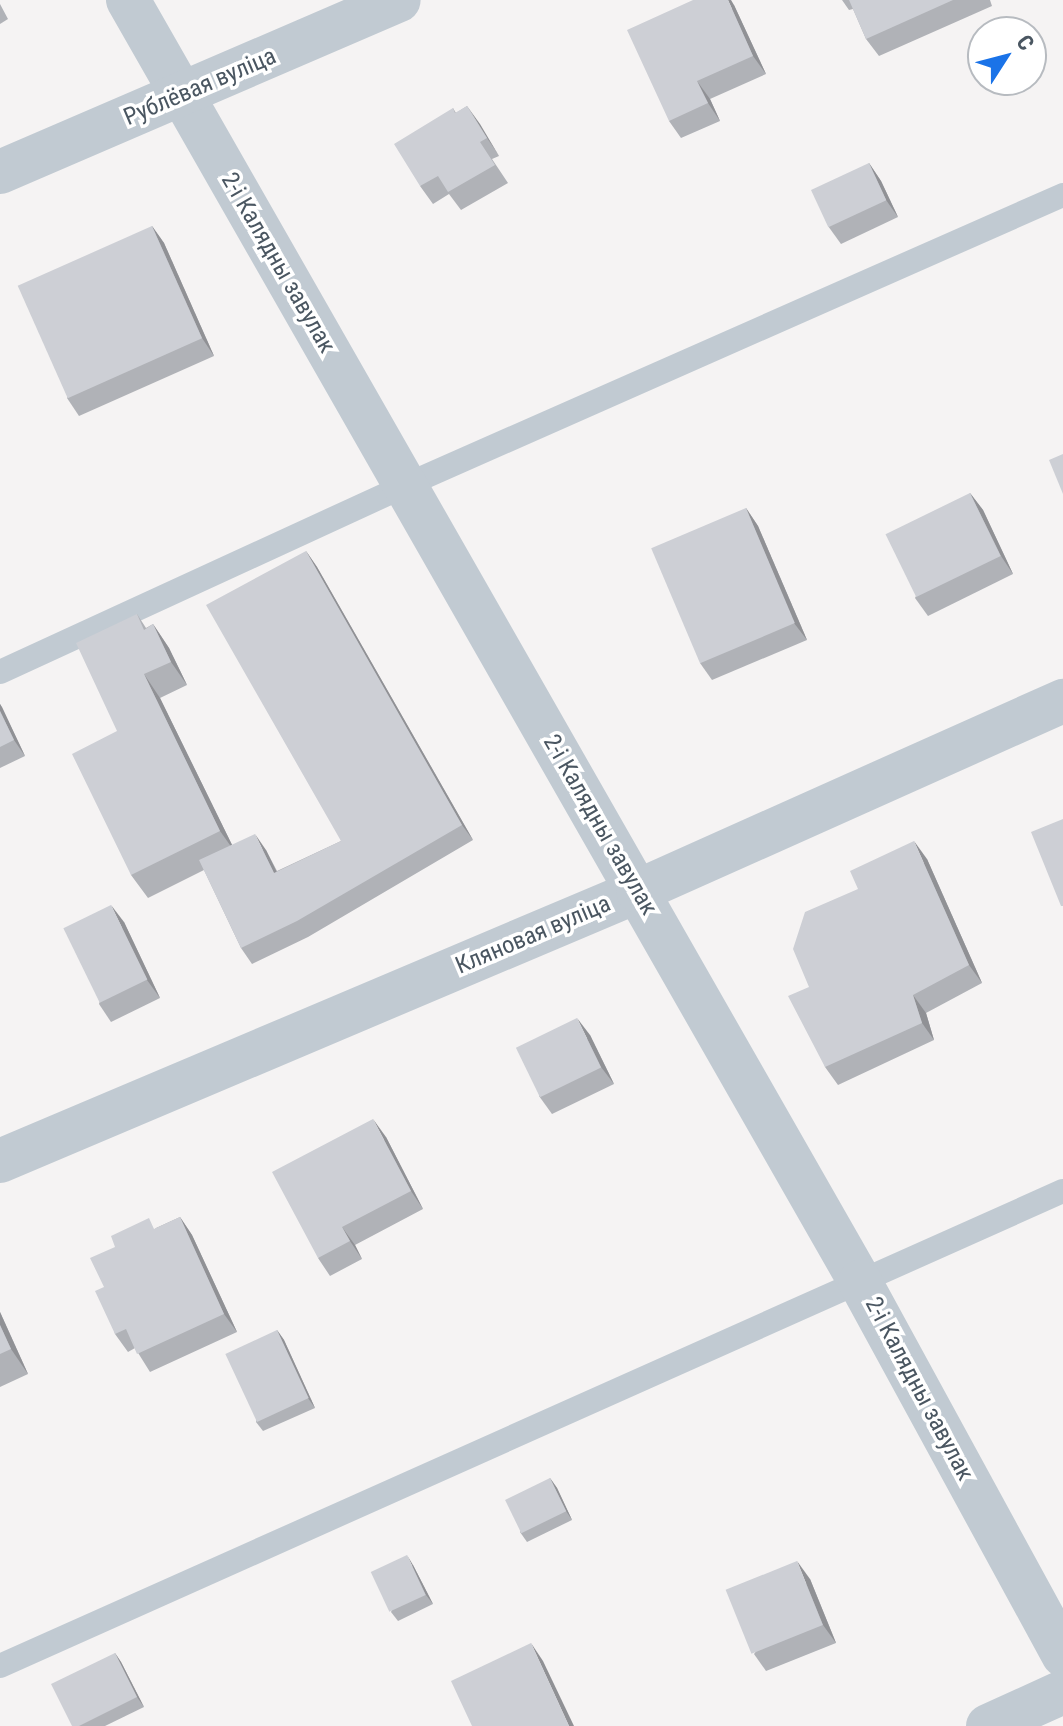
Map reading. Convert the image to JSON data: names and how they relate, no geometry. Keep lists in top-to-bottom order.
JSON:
{
  "streets": {
    "street": ["Рублёвая вуліца", "2-і Калядны завулак", "Кляновая вуліца"]
  },
  "crossings": [
    ["Рублёвая вуліца", "2-і Калядны завулак"],
    ["2-і Калядны завулак", "Кляновая вуліца"]
  ],
  "north": "top right"
}
